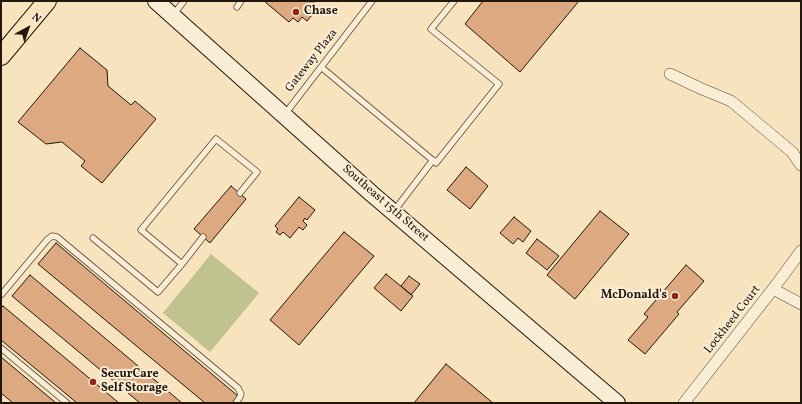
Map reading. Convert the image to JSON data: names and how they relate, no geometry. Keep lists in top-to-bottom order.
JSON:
{
  "streets": {
    "main road": ["Southeast 15th Street"],
    "street": ["Lockheed Court"],
    "lane": ["Gateway Plaza"]
  },
  "crossings": [
    ["Gateway Plaza", "Southeast 15th Street"]
  ],
  "places": ["Chase", "McDonald's", "SecurCare Self Storage"],
  "north": "top right"
}
